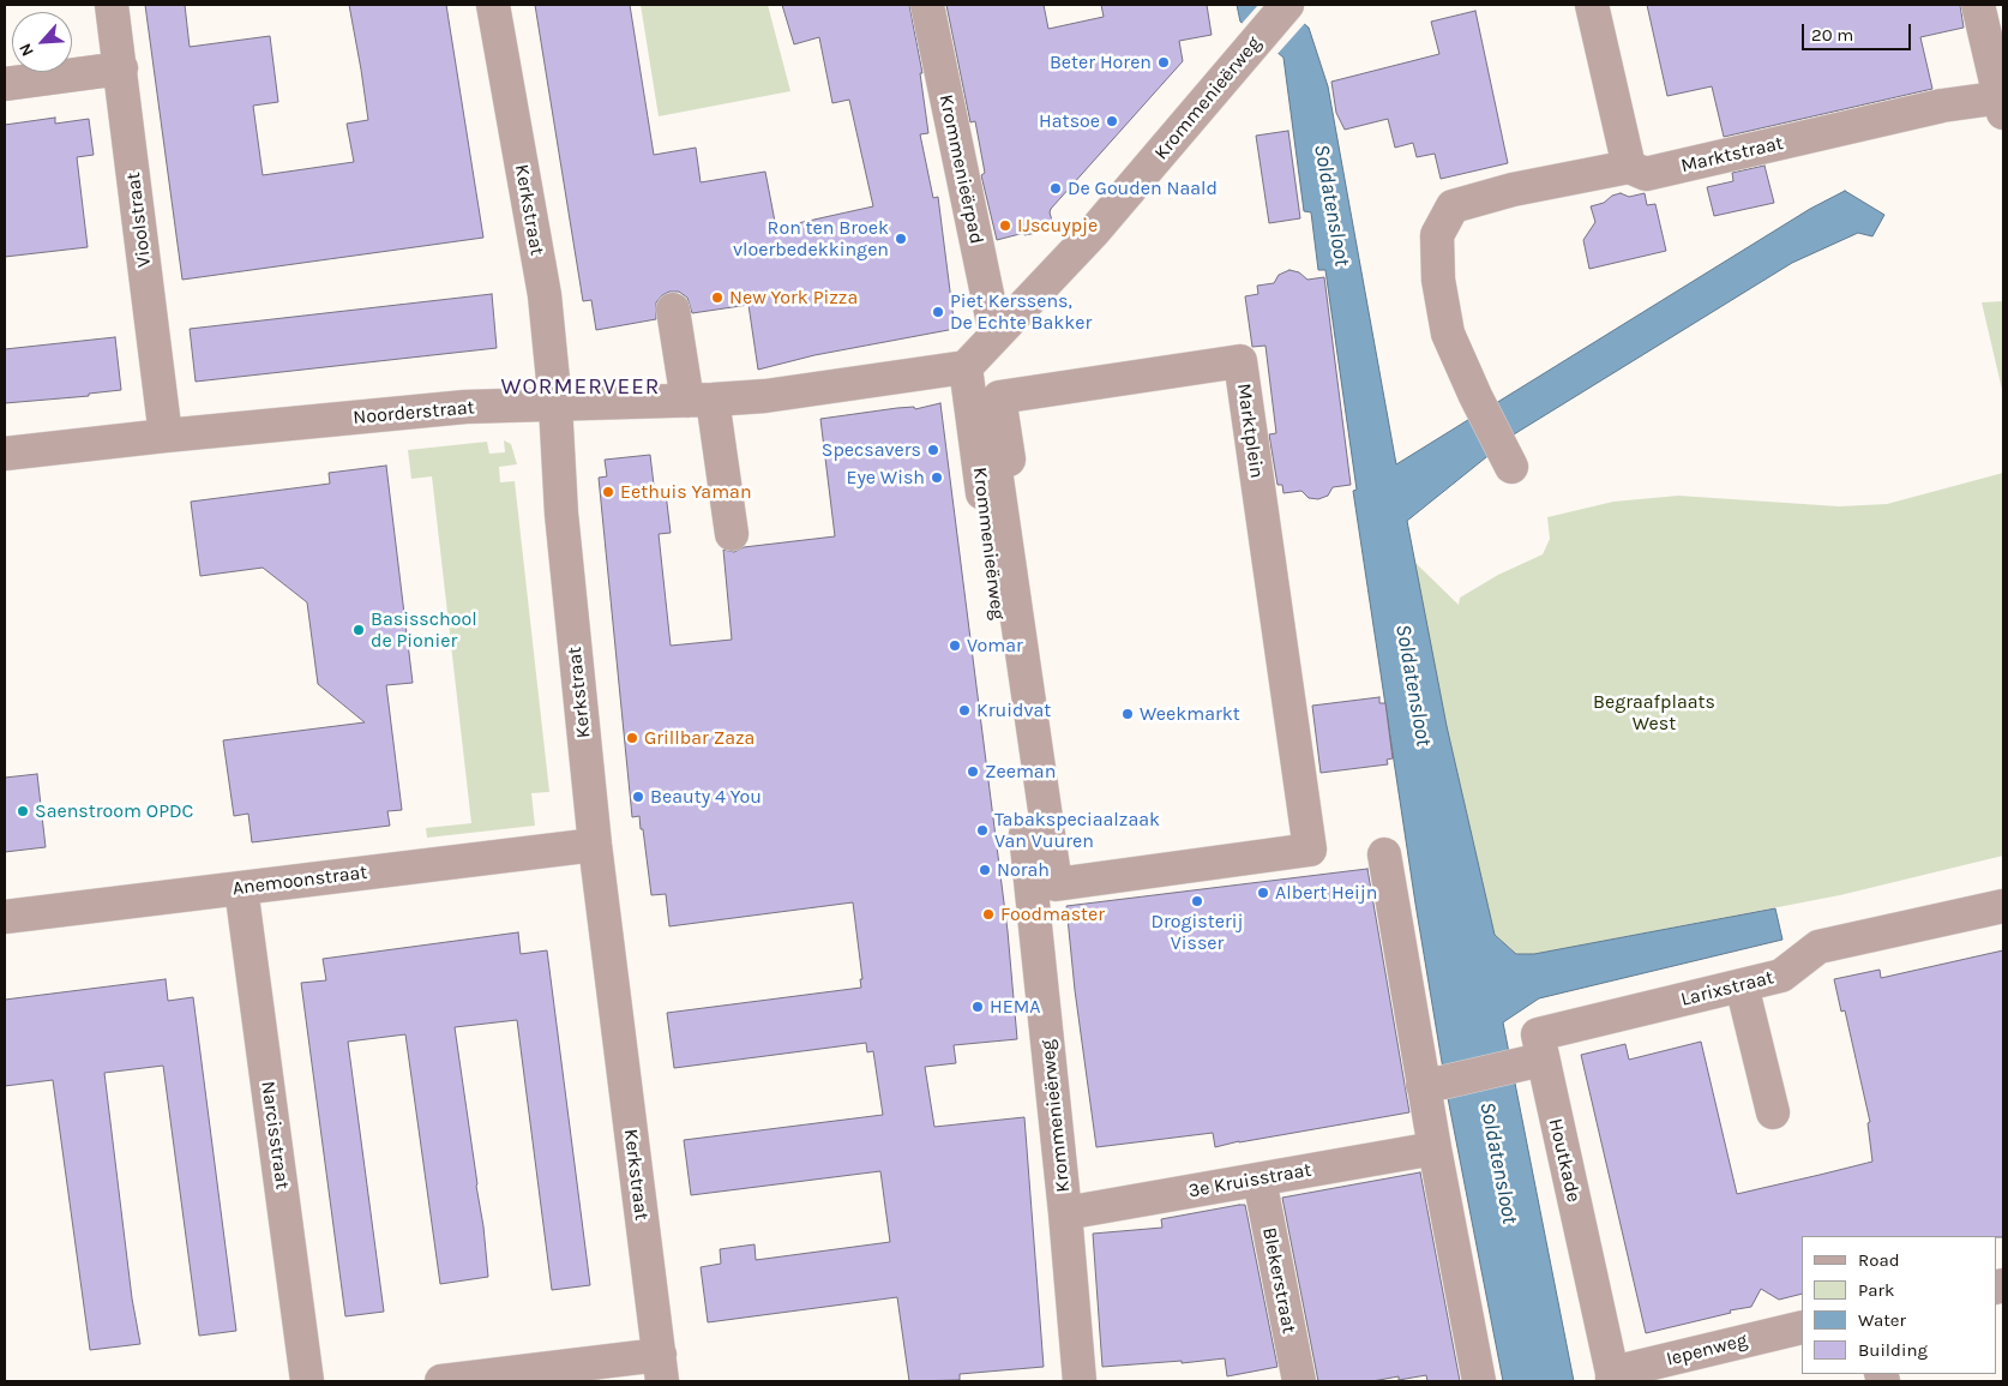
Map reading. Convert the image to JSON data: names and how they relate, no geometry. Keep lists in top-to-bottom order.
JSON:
{
  "streets": {
    "street": [
      "Krommenieërweg",
      "Marktstraat",
      "Krommenieërpad",
      "Kerkstraat",
      "Vioolstraat",
      "Noorderstraat",
      "Marktplein",
      "Anemoonstraat",
      "Larixstraat",
      "Narcisstraat",
      "Houtkade",
      "3e Kruisstraat",
      "Blekerstraat",
      "Iepenweg"
    ]
  },
  "crossings": [
    ["Krommenieërweg", "Krommenieërpad"],
    ["Krommenieërweg", "Noorderstraat"],
    ["Krommenieërweg", "Marktplein"],
    ["Krommenieërweg", "3e Kruisstraat"],
    ["Kerkstraat", "Noorderstraat"],
    ["Kerkstraat", "Anemoonstraat"],
    ["Vioolstraat", "Noorderstraat"],
    ["Anemoonstraat", "Narcisstraat"],
    ["Larixstraat", "Houtkade"],
    ["Houtkade", "Iepenweg"],
    ["3e Kruisstraat", "Blekerstraat"]
  ],
  "districts": ["WORMERVEER"],
  "water": ["Soldatensloot"],
  "parks": ["Begraafplaats West"],
  "places": [
    "Beter Horen",
    "Hatsoe",
    "De Gouden Naald",
    "IJscuypje",
    "Ron ten Broek vloerbedekkingen",
    "New York Pizza",
    "Piet Kerssens, De Echte Bakker",
    "Specsavers",
    "Eye Wish",
    "Eethuis Yaman",
    "Basisschool de Pionier",
    "Vomar",
    "Kruidvat",
    "Weekmarkt",
    "Grillbar Zaza",
    "Zeeman",
    "Beauty 4 You",
    "Saenstroom OPDC",
    "Tabakspeciaalzaak Van Vuuren",
    "Norah",
    "Albert Heijn",
    "Drogisterij Visser",
    "Foodmaster",
    "HEMA"
  ],
  "legend": [
    "Road",
    "Park",
    "Water",
    "Building"
  ],
  "scale_bar": "20 m",
  "north": "bottom left"
}
